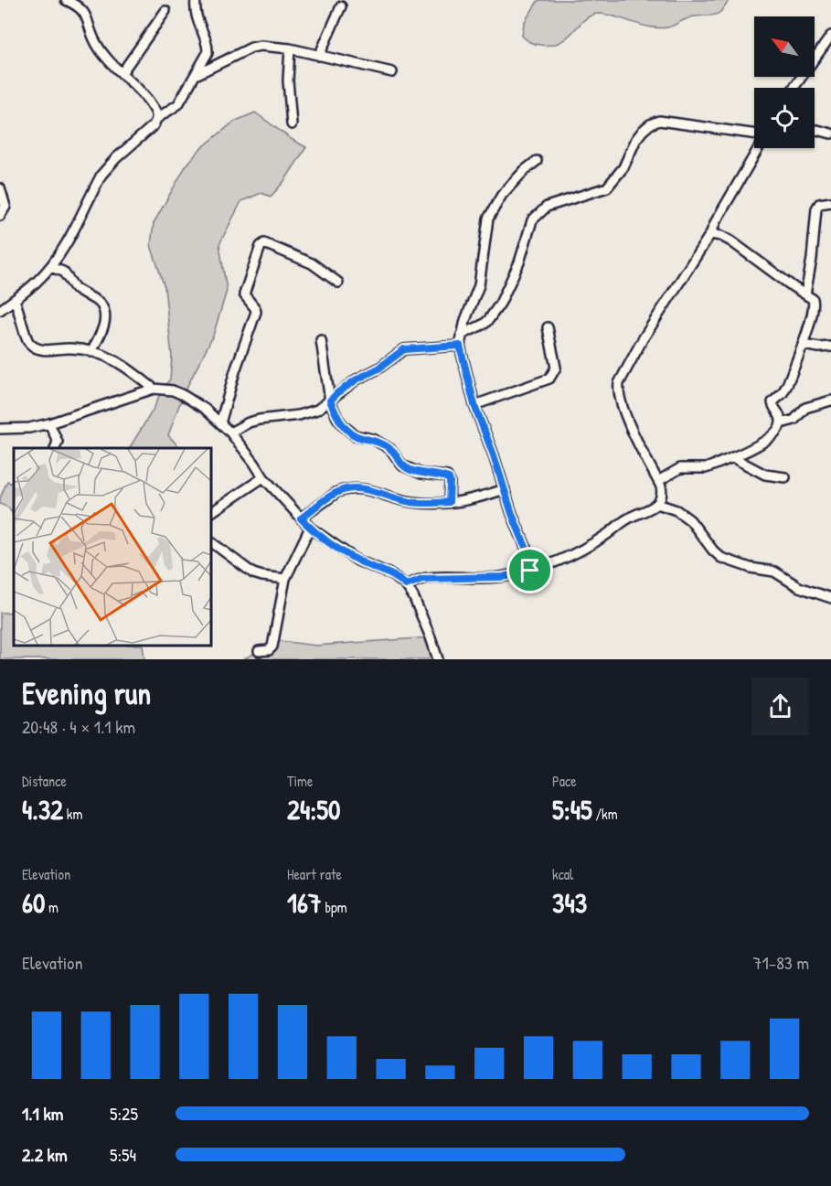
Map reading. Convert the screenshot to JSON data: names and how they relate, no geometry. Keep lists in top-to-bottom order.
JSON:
{
  "north": "top left",
  "page": {
    "heading": ["Evening run", "20:48 · 4 × 1.1 km"],
    "stats": [
      ["Distance", "4.32 km"],
      ["Time", "24:50"],
      ["Pace", "5:45 /km"],
      ["Elevation", "60 m"],
      ["Heart rate", "167 bpm"],
      ["kcal", "343"]
    ],
    "chart": ["Elevation", "71–83 m"],
    "list": [
      {
        "name": "1.1 km",
        "note": "5:25"
      },
      {
        "name": "2.2 km",
        "note": "5:54"
      }
    ]
  }
}
